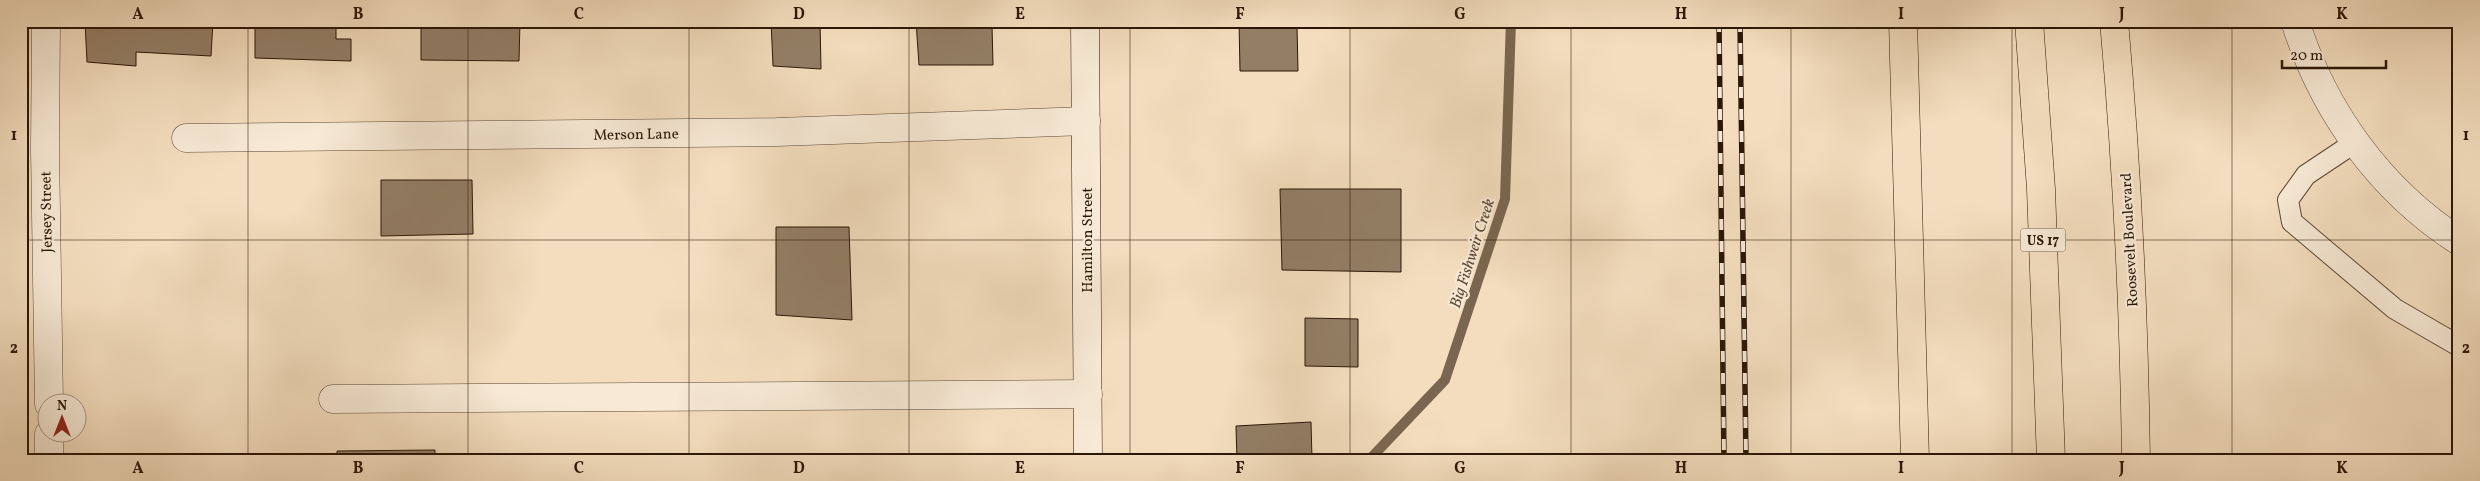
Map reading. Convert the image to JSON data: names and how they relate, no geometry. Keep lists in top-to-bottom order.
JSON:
{
  "streets": {
    "highway": ["US 17", "Roosevelt Boulevard"],
    "street": ["Merson Lane", "Jersey Street", "Hamilton Street"]
  },
  "crossings": [
    ["Merson Lane", "Hamilton Street"]
  ],
  "water": ["Big Fishweir Creek"],
  "scale_bar": "20 m",
  "north": "top",
  "grid": {
    "columns": [
      "A",
      "B",
      "C",
      "D",
      "E",
      "F",
      "G",
      "H",
      "I",
      "J",
      "K"
    ],
    "rows": ["1", "2"]
  }
}
